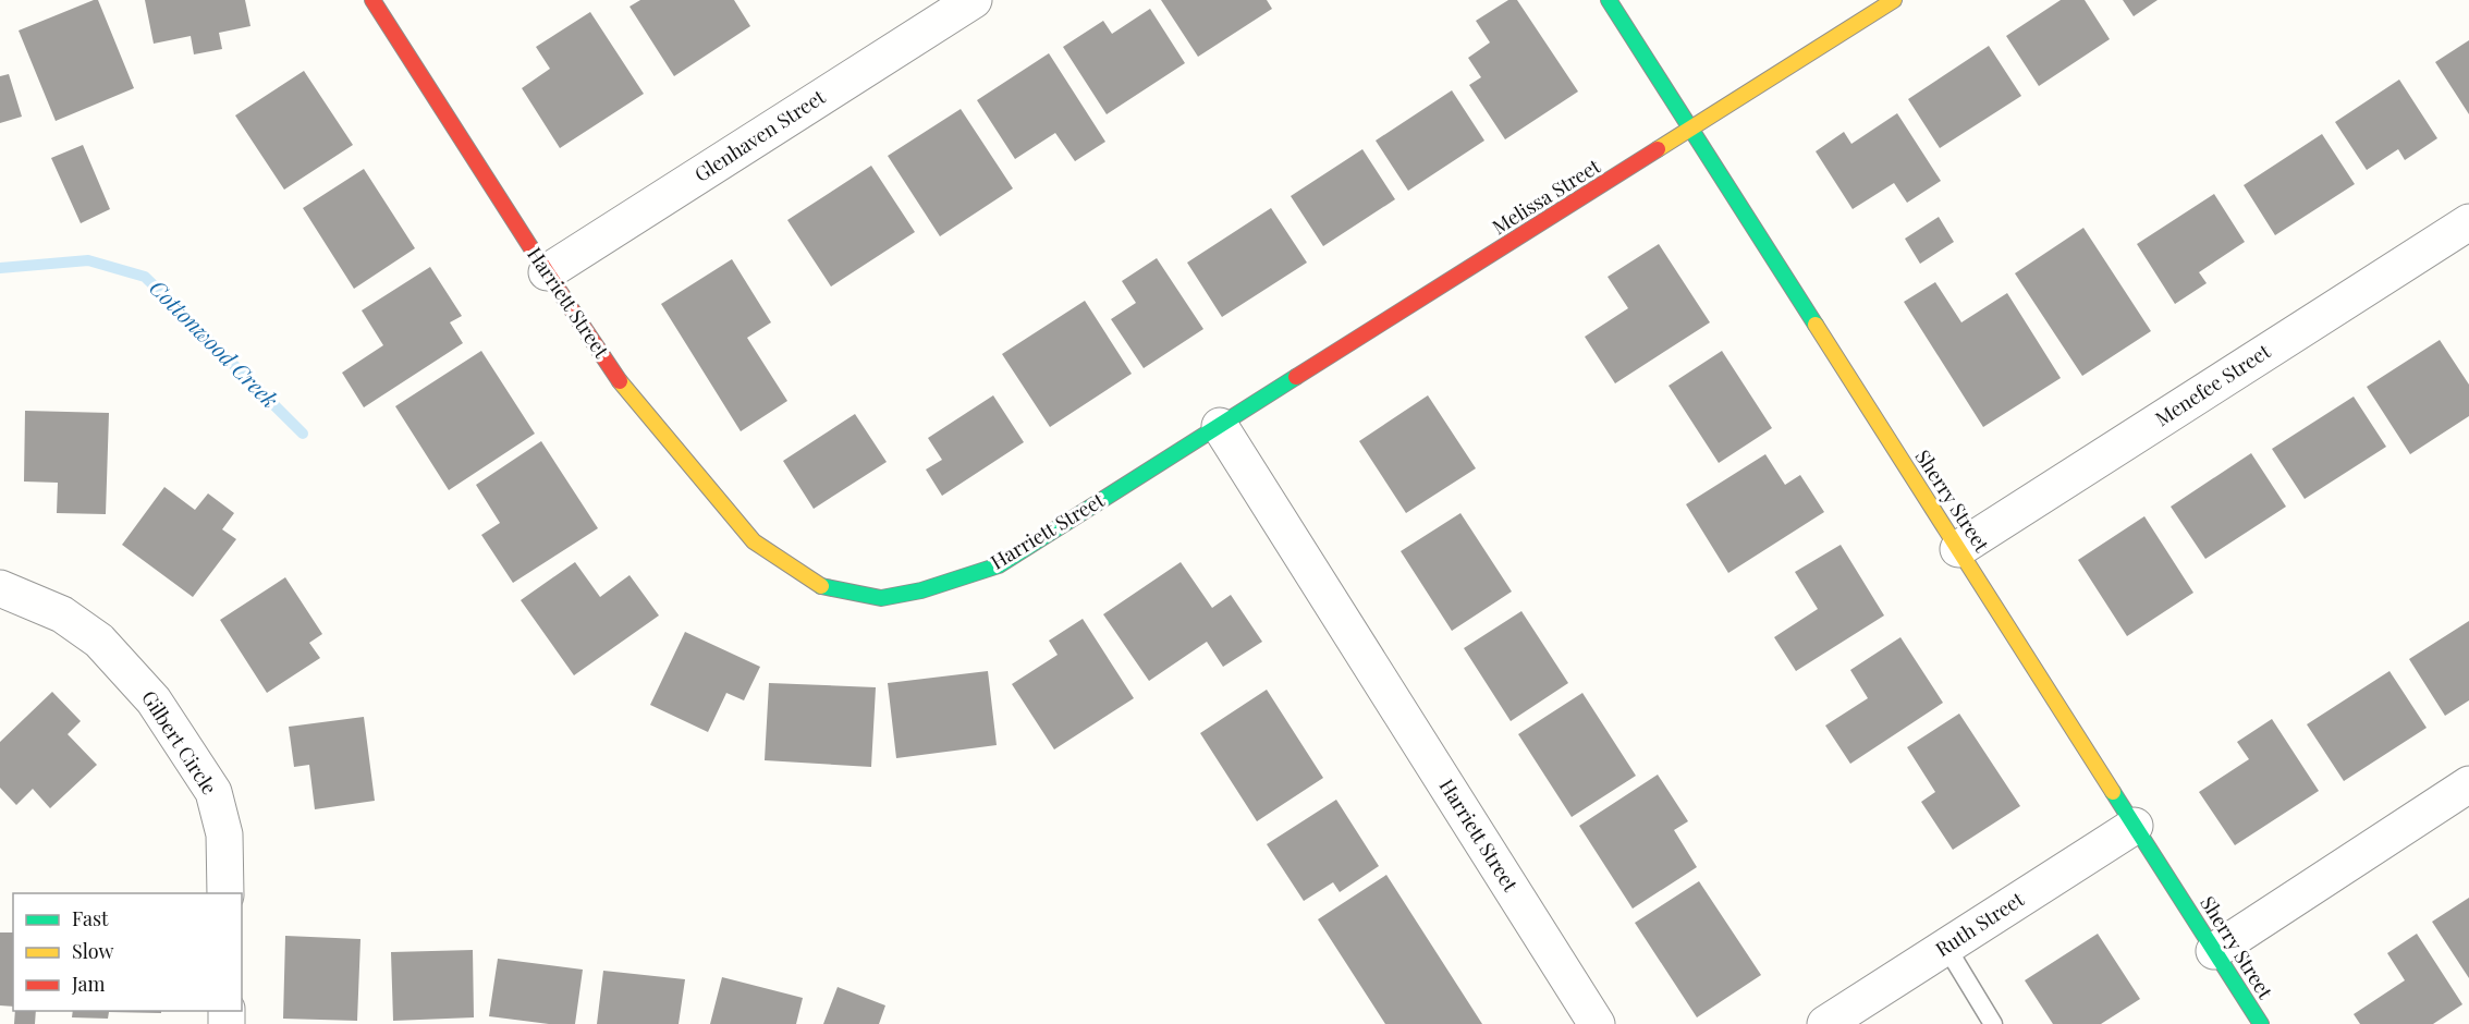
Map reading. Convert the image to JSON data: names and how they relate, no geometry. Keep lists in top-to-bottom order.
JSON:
{
  "streets": {
    "street": [
      "Glenhaven Street",
      "Melissa Street",
      "Harriett Street",
      "Menefee Street",
      "Sherry Street",
      "Gilbert Circle",
      "Ruth Street"
    ]
  },
  "crossings": [
    ["Glenhaven Street", "Harriett Street"],
    ["Melissa Street", "Harriett Street"],
    ["Melissa Street", "Sherry Street"],
    ["Menefee Street", "Sherry Street"],
    ["Sherry Street", "Ruth Street"]
  ],
  "water": ["Cottonwood Creek"],
  "legend": ["Fast", "Slow", "Jam"]
}
